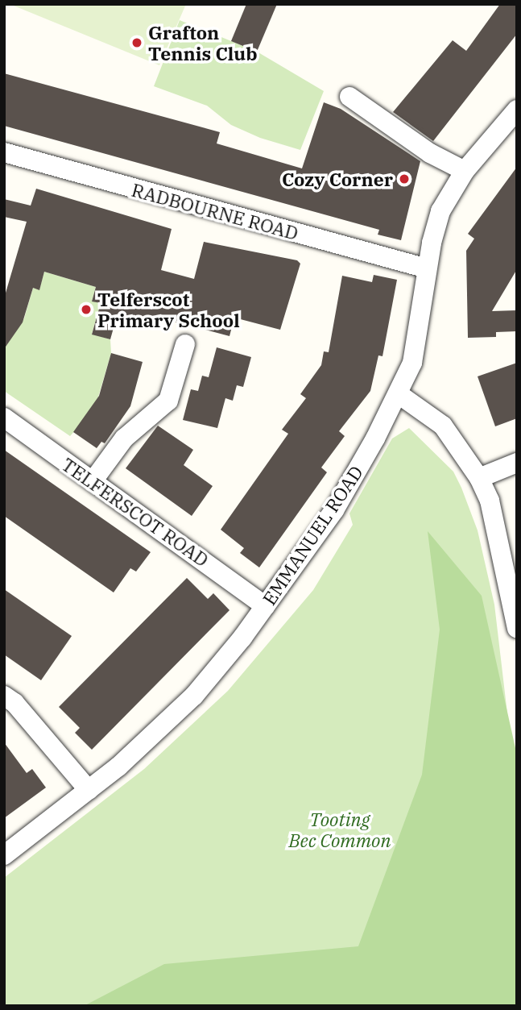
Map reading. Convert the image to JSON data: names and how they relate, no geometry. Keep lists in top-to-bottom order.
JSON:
{
  "streets": {
    "street": ["RADBOURNE ROAD", "TELFERSCOT ROAD", "EMMANUEL ROAD"]
  },
  "crossings": [
    ["RADBOURNE ROAD", "EMMANUEL ROAD"],
    ["TELFERSCOT ROAD", "EMMANUEL ROAD"]
  ],
  "parks": ["Tooting Bec Common"],
  "places": ["Grafton Tennis Club", "Cozy Corner", "Telferscot Primary School"]
}
